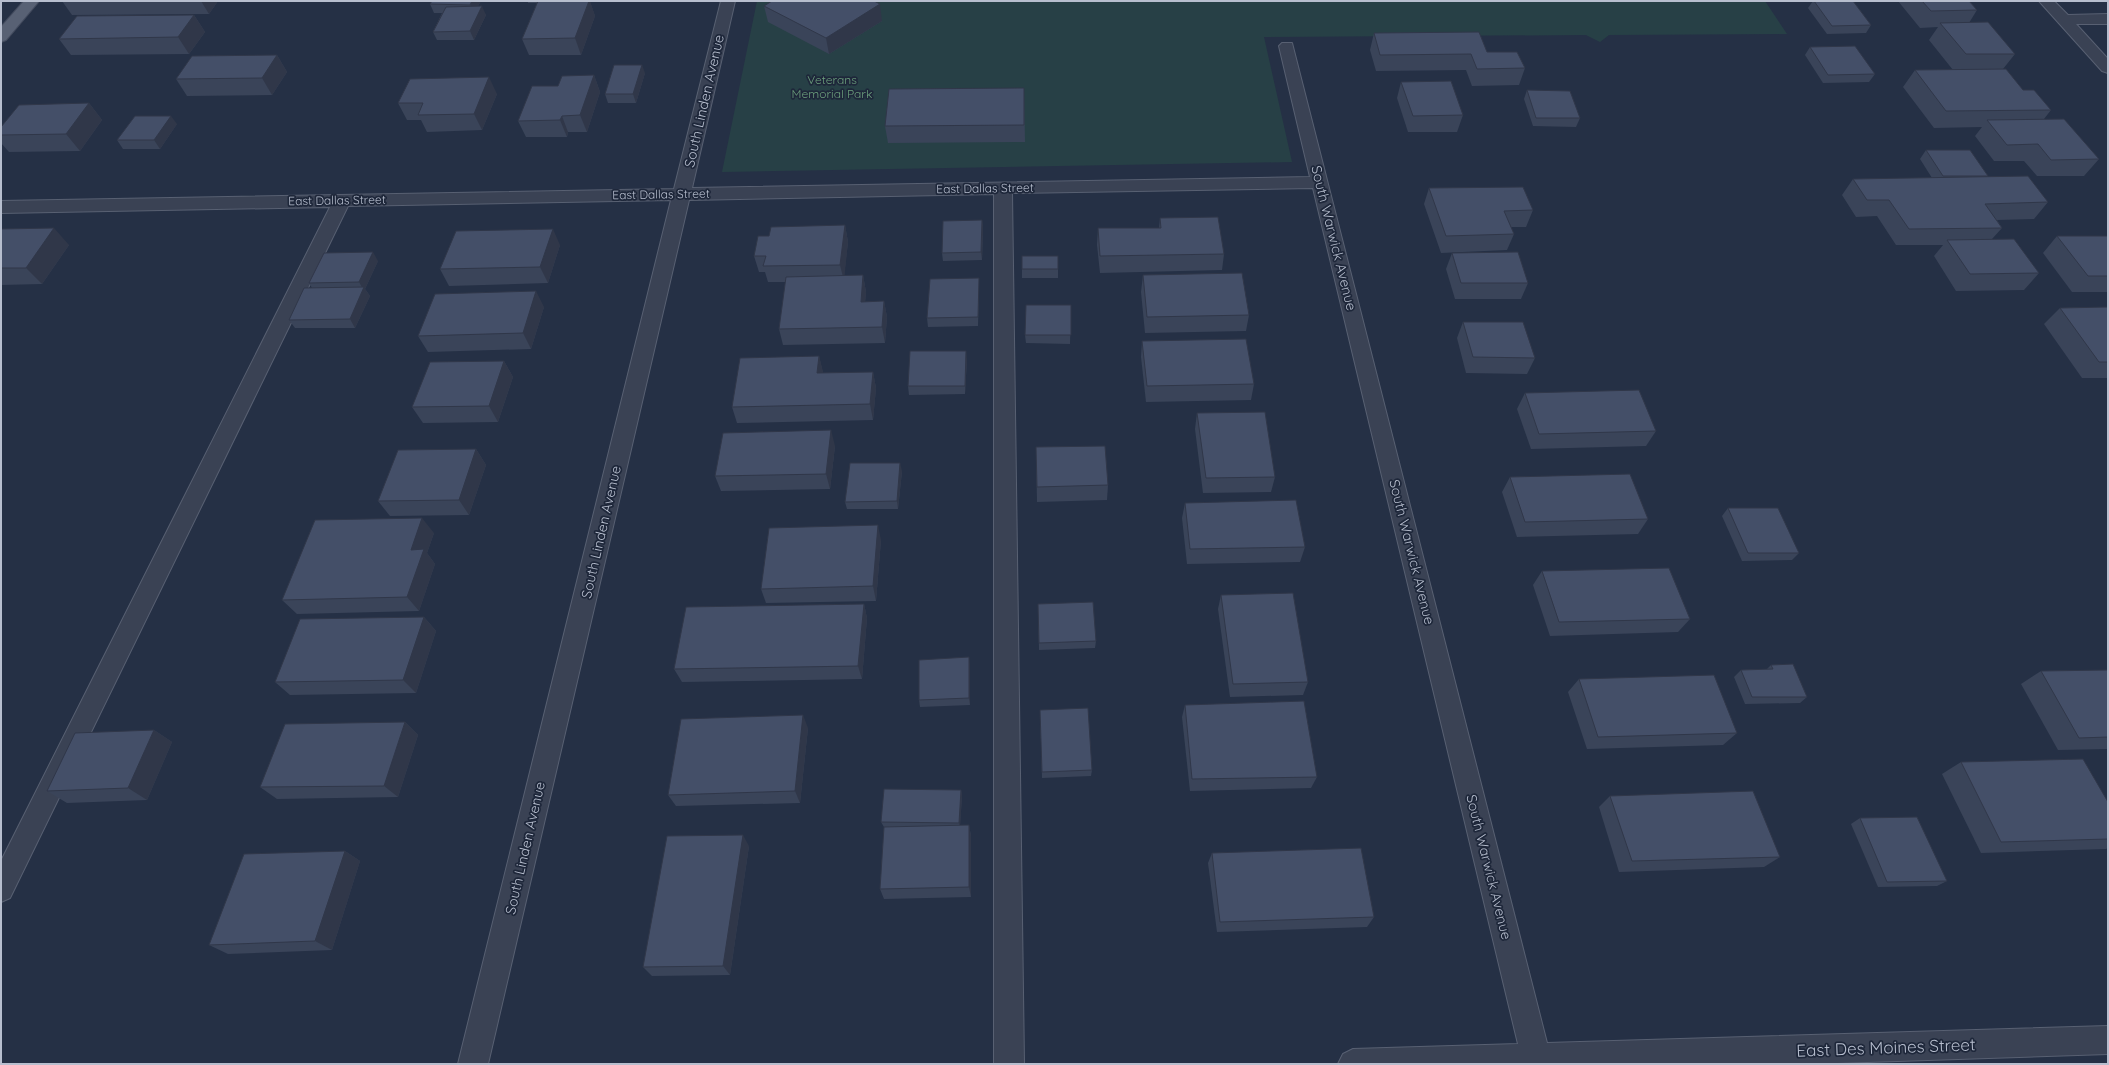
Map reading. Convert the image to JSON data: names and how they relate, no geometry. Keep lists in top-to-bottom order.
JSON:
{
  "streets": {
    "street": [
      "South Linden Avenue",
      "East Dallas Street",
      "South Warwick Avenue",
      "East Des Moines Street"
    ]
  },
  "crossings": [
    ["South Linden Avenue", "East Dallas Street"],
    ["East Dallas Street", "South Warwick Avenue"],
    ["South Warwick Avenue", "East Des Moines Street"]
  ],
  "parks": ["Veterans Memorial Park"]
}
